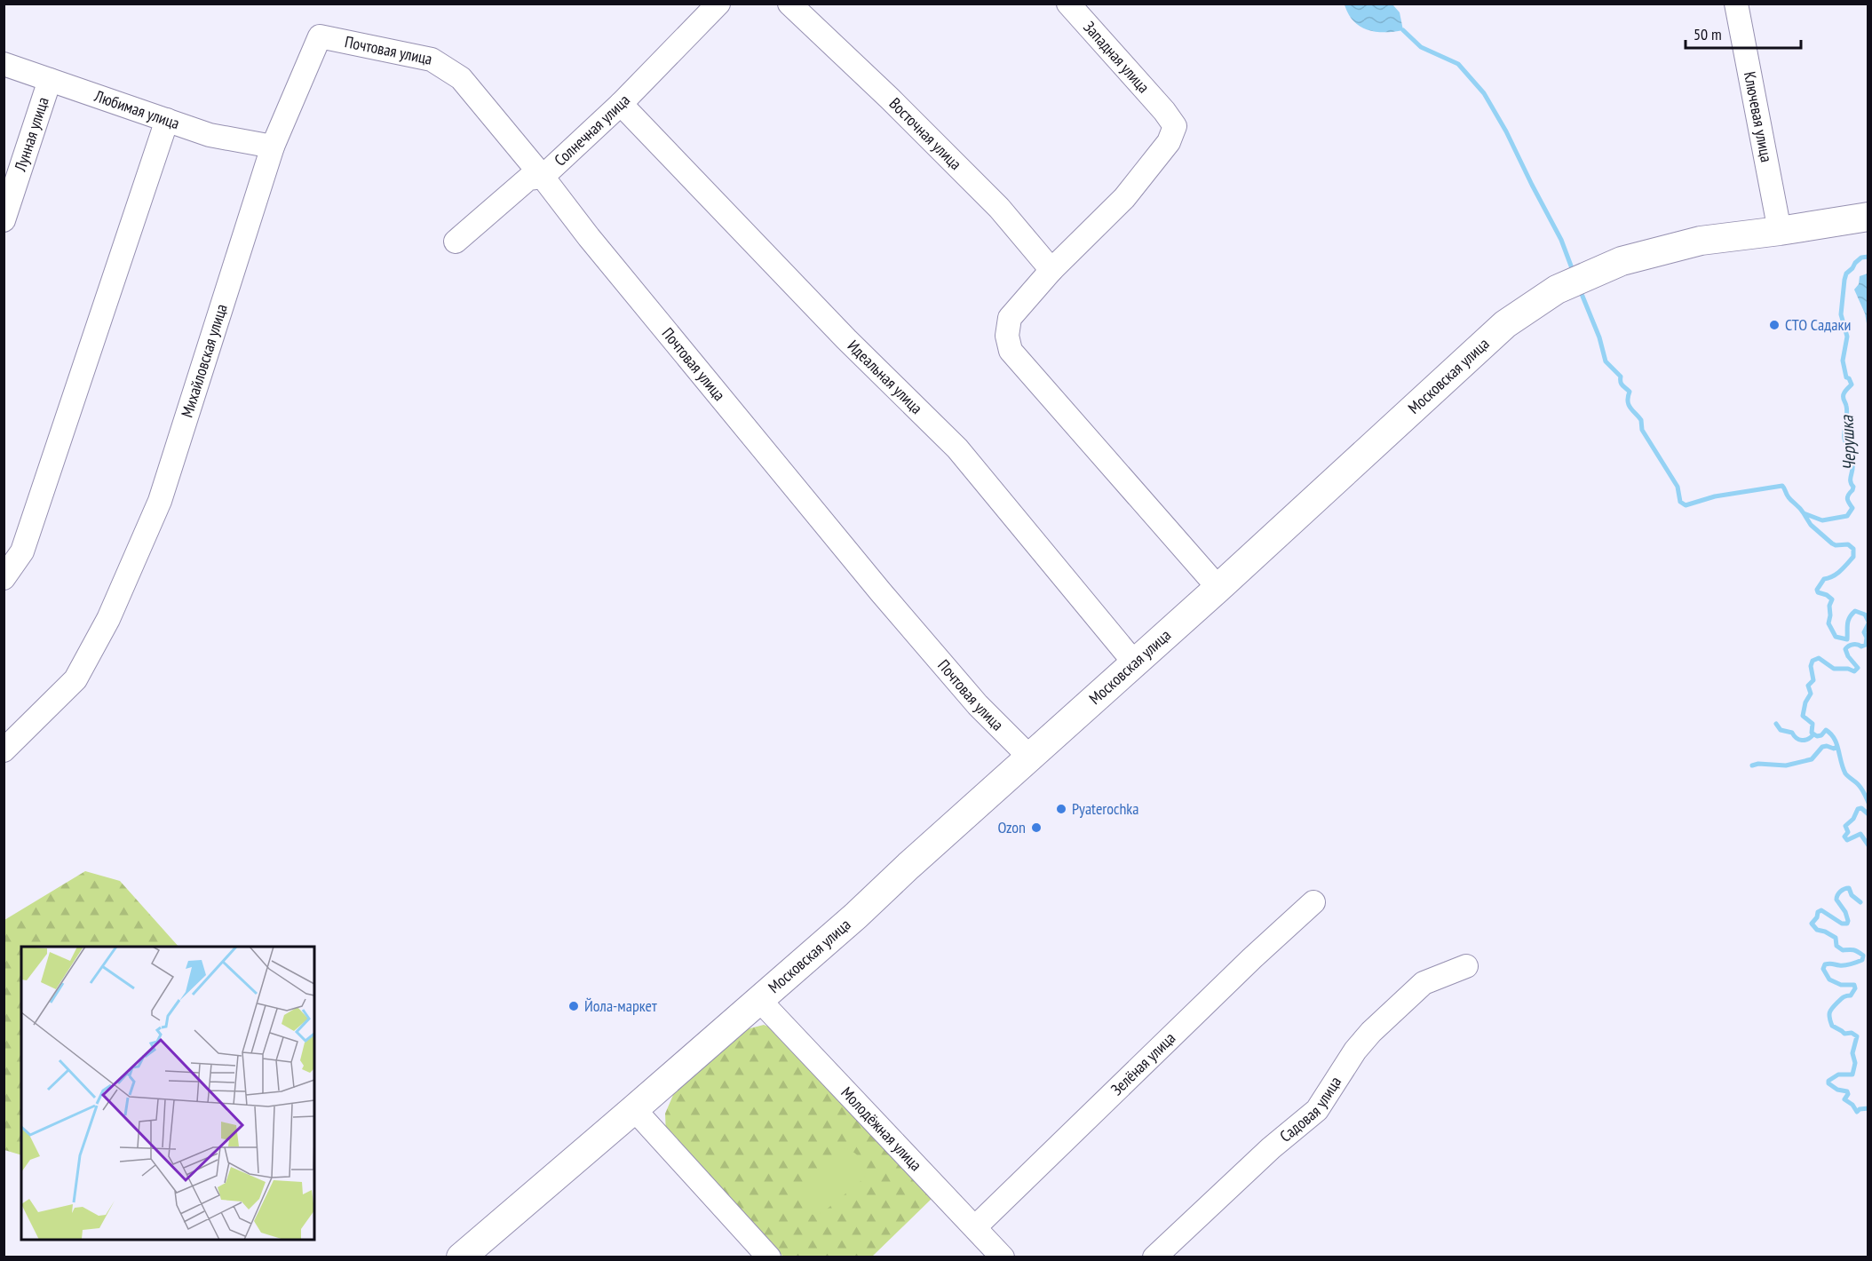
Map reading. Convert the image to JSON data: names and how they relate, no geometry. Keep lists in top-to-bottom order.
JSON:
{
  "streets": {
    "main road": ["Московская улица"],
    "street": [
      "Почтовая улица",
      "Западная улица",
      "Любимая улица",
      "Ключевая улица",
      "Солнечная улица",
      "Восточная улица",
      "Лунная улица",
      "Михайловская улица",
      "Идеальная улица",
      "Зелёная улица",
      "Садовая улица",
      "Молодёжная улица"
    ]
  },
  "crossings": [
    ["Почтовая улица", "Солнечная улица"],
    ["Почтовая улица", "Михайловская улица"],
    ["Почтовая улица", "Московская улица"],
    ["Западная улица", "Восточная улица"],
    ["Любимая улица", "Лунная улица"],
    ["Любимая улица", "Михайловская улица"],
    ["Ключевая улица", "Московская улица"],
    ["Солнечная улица", "Идеальная улица"],
    ["Московская улица", "Идеальная улица"],
    ["Московская улица", "Молодёжная улица"],
    ["Зелёная улица", "Молодёжная улица"]
  ],
  "water": ["Черушка"],
  "places": [
    "СТО Садаки",
    "Pyaterochka",
    "Ozon",
    "Йола-маркет"
  ],
  "scale_bar": "50 m"
}
